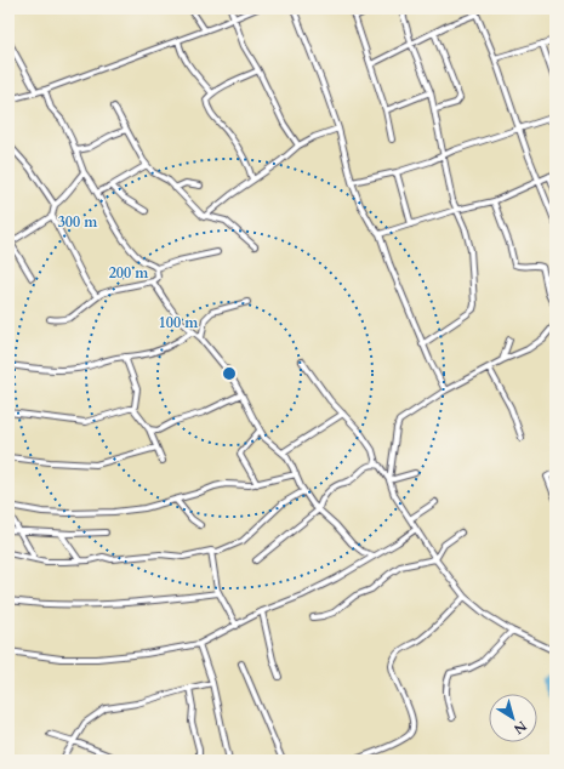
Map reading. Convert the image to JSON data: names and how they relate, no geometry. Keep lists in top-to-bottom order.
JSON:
{
  "north": "bottom right",
  "rings": ["300 m", "200 m", "100 m"]
}
